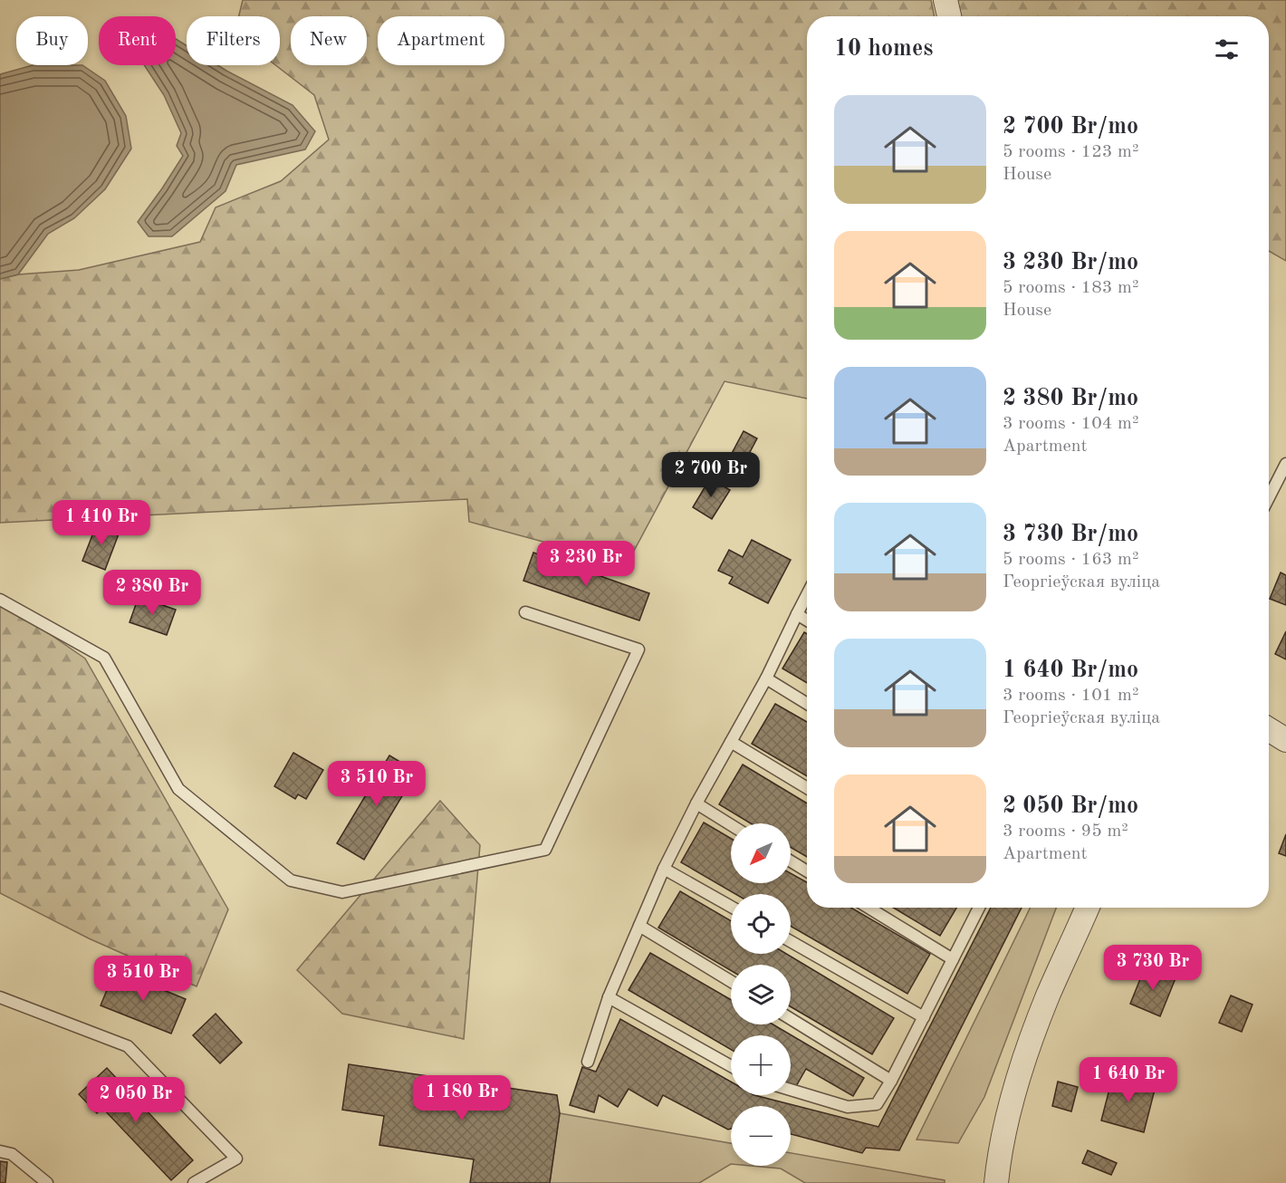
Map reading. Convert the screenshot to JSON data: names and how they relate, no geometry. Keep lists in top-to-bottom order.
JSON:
{
  "north": "bottom left",
  "page": {
    "chip": [
      "Buy",
      "Rent",
      "Filters",
      "New",
      "Apartment"
    ],
    "heading": "10 homes",
    "list": [
      {
        "name": "2 700 Br/mo",
        "note": "5 rooms · 123 m² · House"
      },
      {
        "name": "3 230 Br/mo",
        "note": "5 rooms · 183 m² · House"
      },
      {
        "name": "2 380 Br/mo",
        "note": "3 rooms · 104 m² · Apartment"
      },
      {
        "name": "3 730 Br/mo",
        "note": "5 rooms · 163 m² · Георгіеўская вуліца"
      },
      {
        "name": "1 640 Br/mo",
        "note": "3 rooms · 101 m² · Георгіеўская вуліца"
      },
      {
        "name": "2 050 Br/mo",
        "note": "3 rooms · 95 m² · Apartment"
      }
    ],
    "price": [
      "2 700 Br",
      "1 410 Br",
      "3 230 Br",
      "2 380 Br",
      "3 510 Br",
      "3 730 Br",
      "3 510 Br",
      "1 640 Br",
      "1 180 Br",
      "2 050 Br"
    ],
    "map_buttons": ["+", "−"]
  }
}
